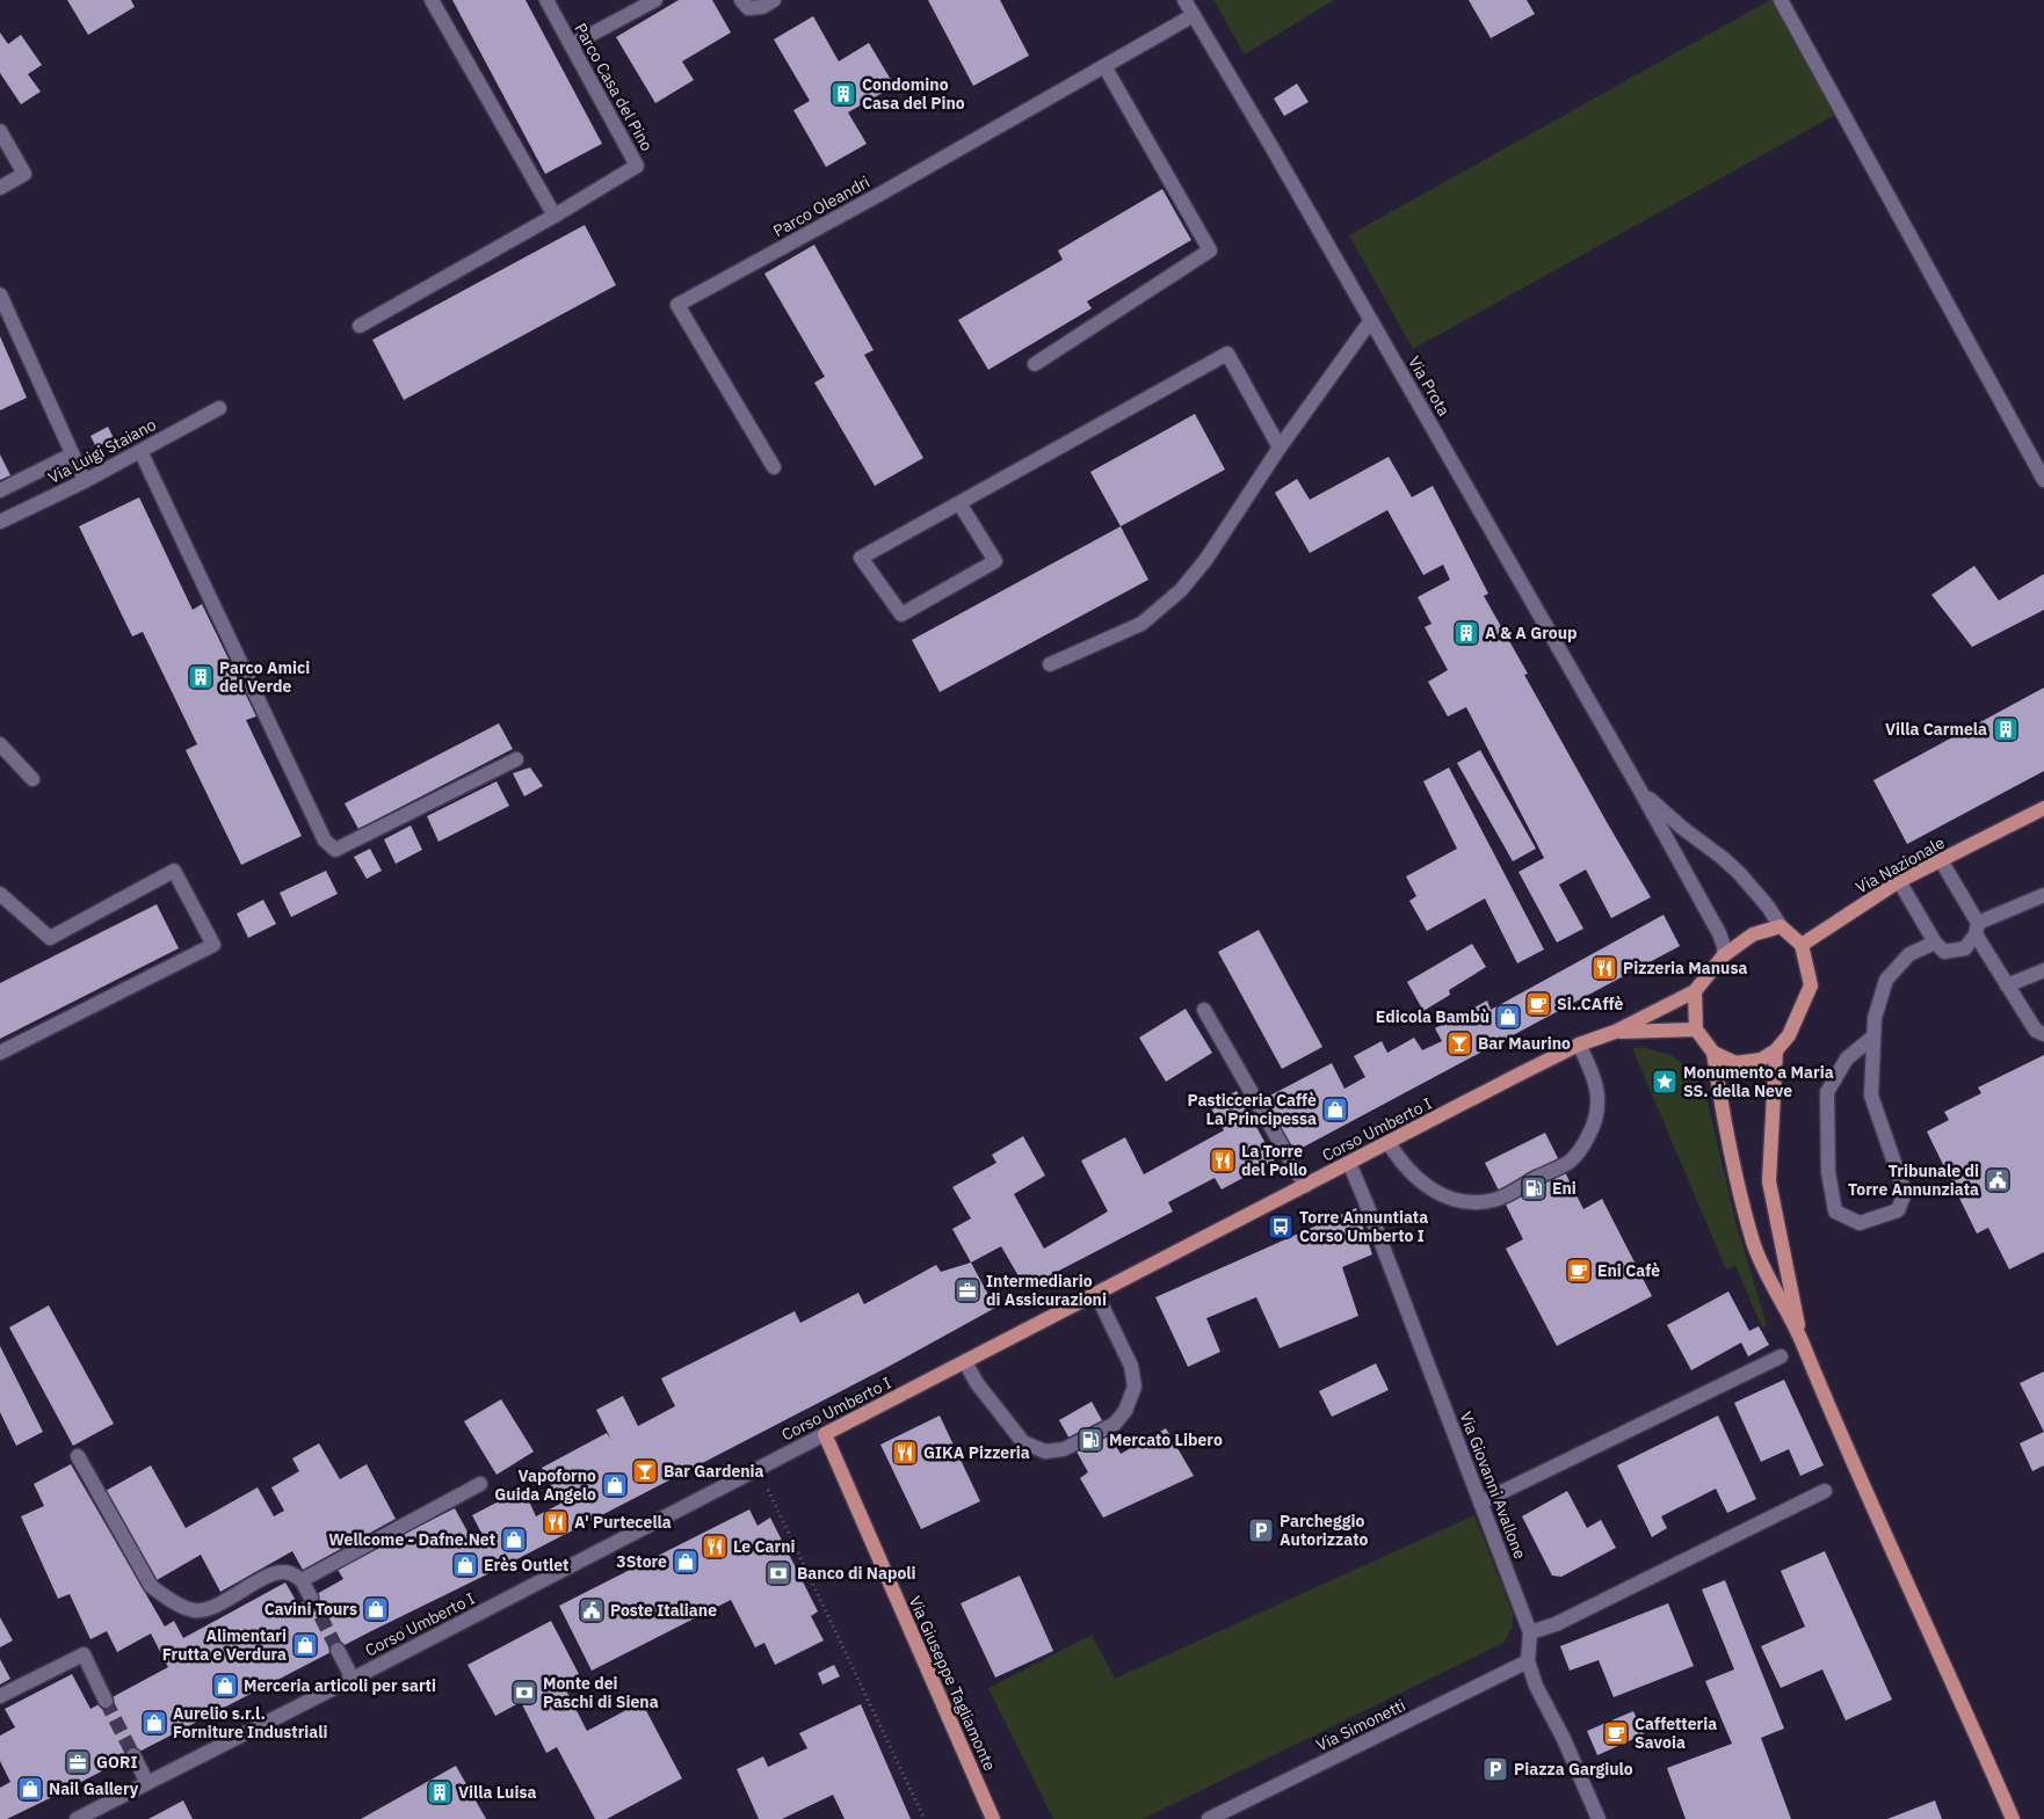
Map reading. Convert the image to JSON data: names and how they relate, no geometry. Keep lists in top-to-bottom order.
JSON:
{
  "streets": {
    "main road": ["Via Nazionale", "Corso Umberto I", "Via Giuseppe Tagliamonte"],
    "street": [
      "Parco Casa del Pino",
      "Parco Oleandri",
      "Via Prota",
      "Via Luigi Staiano",
      "Via Giovanni Avallone",
      "Via Simonetti"
    ]
  },
  "crossings": [
    ["Parco Oleandri", "Via Prota"],
    ["Via Prota", "Via Nazionale"],
    ["Via Prota", "Corso Umberto I"],
    ["Via Nazionale", "Corso Umberto I"],
    ["Corso Umberto I", "Via Giovanni Avallone"],
    ["Corso Umberto I", "Via Giuseppe Tagliamonte"],
    ["Via Giovanni Avallone", "Via Simonetti"]
  ],
  "places": {
    "building": [
      "Condomino Casa del Pino",
      "A & A Group",
      "Parco Amici del Verde",
      "Villa Carmela",
      "Villa Luisa"
    ],
    "restaurant": [
      "Pizzeria Manusa",
      "La Torre del Pollo",
      "GIKA Pizzeria",
      "A' Purtecella",
      "Le Carni"
    ],
    "cafe": ["Si..CAffè", "Eni Cafè", "Caffetteria Savoia"],
    "shop": [
      "Edicola Bambù",
      "Pasticceria Caffè La Principessa",
      "Vapoforno Guida Angelo",
      "Wellcome - Dafne.Net",
      "3Store",
      "Erès Outlet",
      "Cavini Tours",
      "Alimentari Frutta e Verdura",
      "Merceria articoli per sarti",
      "Aurelio s.r.l. Forniture Industriali",
      "Nail Gallery"
    ],
    "bar": ["Bar Maurino", "Bar Gardenia"],
    "place": ["Monumento a Maria SS. della Neve"],
    "public building": ["Tribunale di Torre Annunziata", "Poste Italiane"],
    "fuel station": ["Eni", "Mercato Libero"],
    "bus stop": ["Torre Annuntiata Corso Umberto I"],
    "office": ["Intermediario di Assicurazioni", "GORI"],
    "parking": ["Parcheggio Autorizzato", "Piazza Gargiulo"],
    "bank": ["Banco di Napoli", "Monte dei Paschi di Siena"]
  }
}
